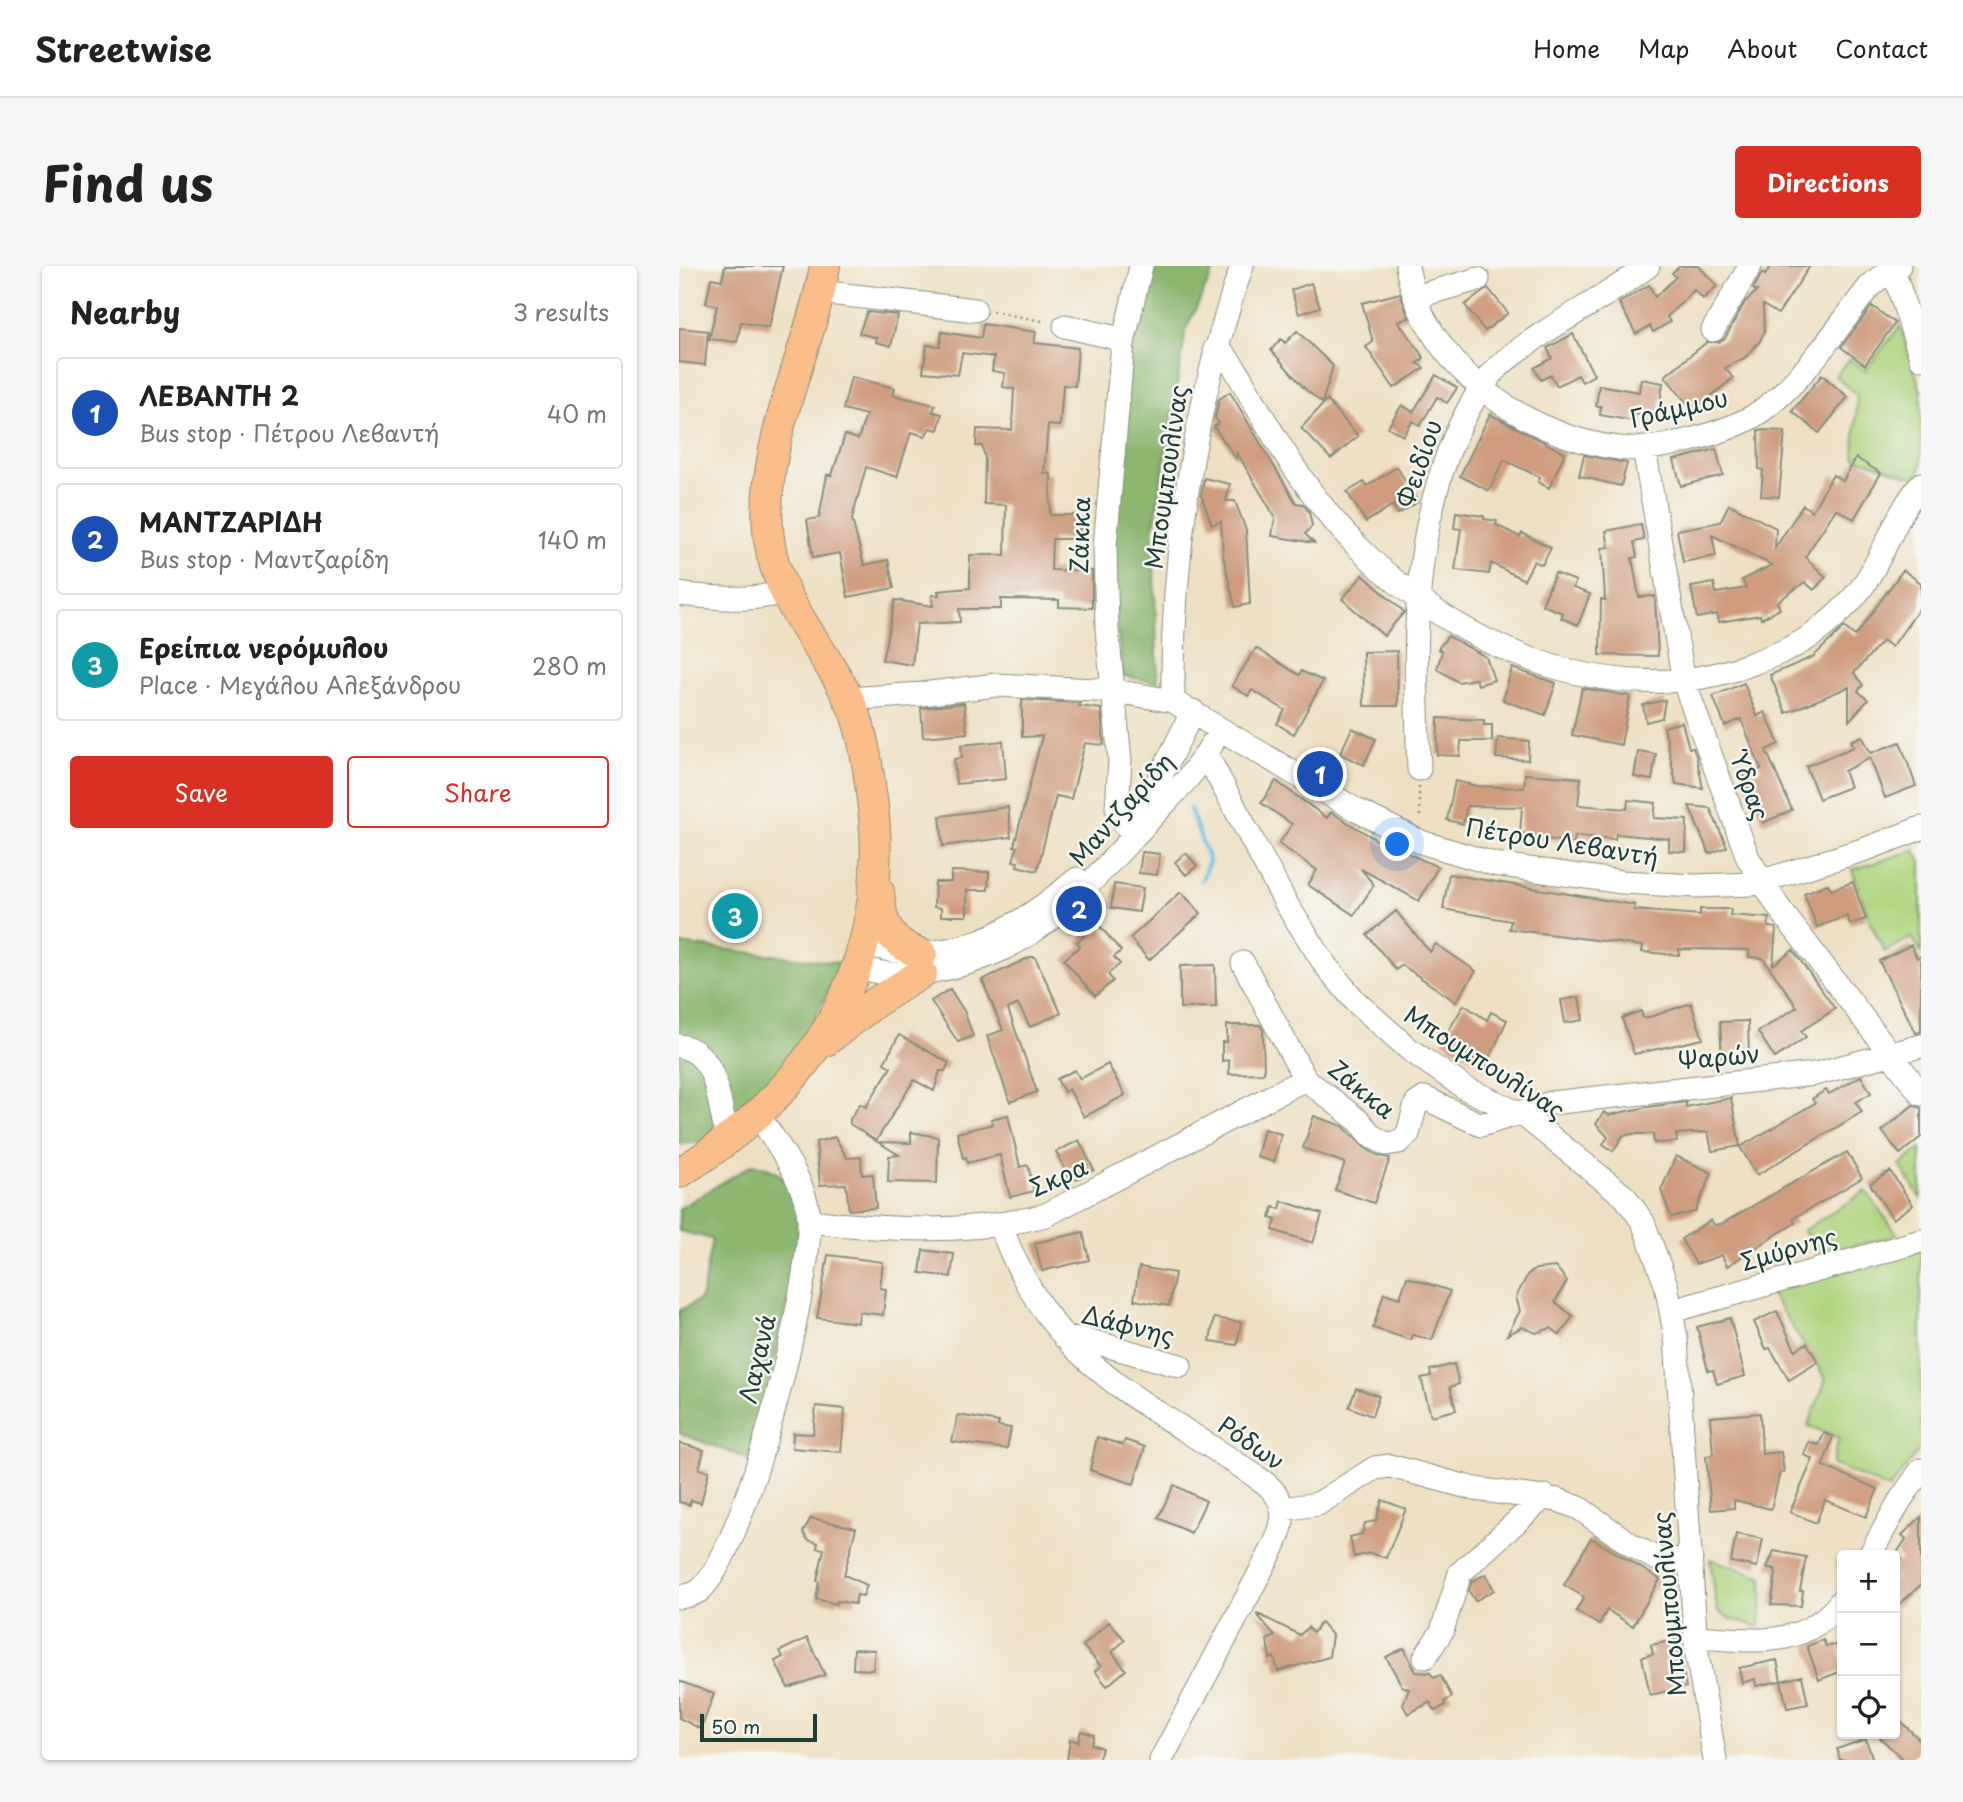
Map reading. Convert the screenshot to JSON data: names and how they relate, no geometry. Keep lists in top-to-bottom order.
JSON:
{
  "streets": {
    "street": [
      "Γράμμου",
      "Φειδίου",
      "Μπουμπουλίνας",
      "Ζάκκα",
      "Ύδρας",
      "Μαντζαρίδη",
      "Πέτρου Λεβαντή",
      "Ψαρών",
      "Σκρα",
      "Σμύρνης",
      "Δάφνης",
      "Λαχανά",
      "Ρόδων"
    ]
  },
  "crossings": [
    ["Γράμμου", "Φειδίου"],
    ["Γράμμου", "Ύδρας"],
    ["Μπουμπουλίνας", "Ζάκκα"],
    ["Μπουμπουλίνας", "Μαντζαρίδη"],
    ["Μπουμπουλίνας", "Πέτρου Λεβαντή"],
    ["Μπουμπουλίνας", "Ψαρών"],
    ["Μπουμπουλίνας", "Σμύρνης"],
    ["Ζάκκα", "Πέτρου Λεβαντή"],
    ["Ζάκκα", "Ψαρών"],
    ["Ζάκκα", "Σκρα"],
    ["Ύδρας", "Πέτρου Λεβαντή"],
    ["Ύδρας", "Ψαρών"],
    ["Μαντζαρίδη", "Πέτρου Λεβαντή"],
    ["Σκρα", "Λαχανά"],
    ["Σκρα", "Ρόδων"],
    ["Δάφνης", "Ρόδων"]
  ],
  "scale_bar": "50 m",
  "page": {
    "header": "Streetwise",
    "nav": [
      "Home",
      "Map",
      "About",
      "Contact"
    ],
    "title": "Find us",
    "buttons": [
      "Directions",
      ["Save", "Share"]
    ],
    "heading": ["Nearby", "3 results"],
    "list": [
      {
        "mark": "1",
        "name": "ΛΕΒΑΝΤΗ 2",
        "note": "Bus stop · Πέτρου Λεβαντή",
        "value": "40 m"
      },
      {
        "mark": "2",
        "name": "ΜΑΝΤΖΑΡΙΔΗ",
        "note": "Bus stop · Μαντζαρίδη",
        "value": "140 m"
      },
      {
        "mark": "3",
        "name": "Ερείπια νερόμυλου",
        "note": "Place · Μεγάλου Αλεξάνδρου",
        "value": "280 m"
      }
    ],
    "pins": ["1", "2", "3"],
    "map_buttons": ["+", "−"],
    "scale": "50 m"
  }
}
